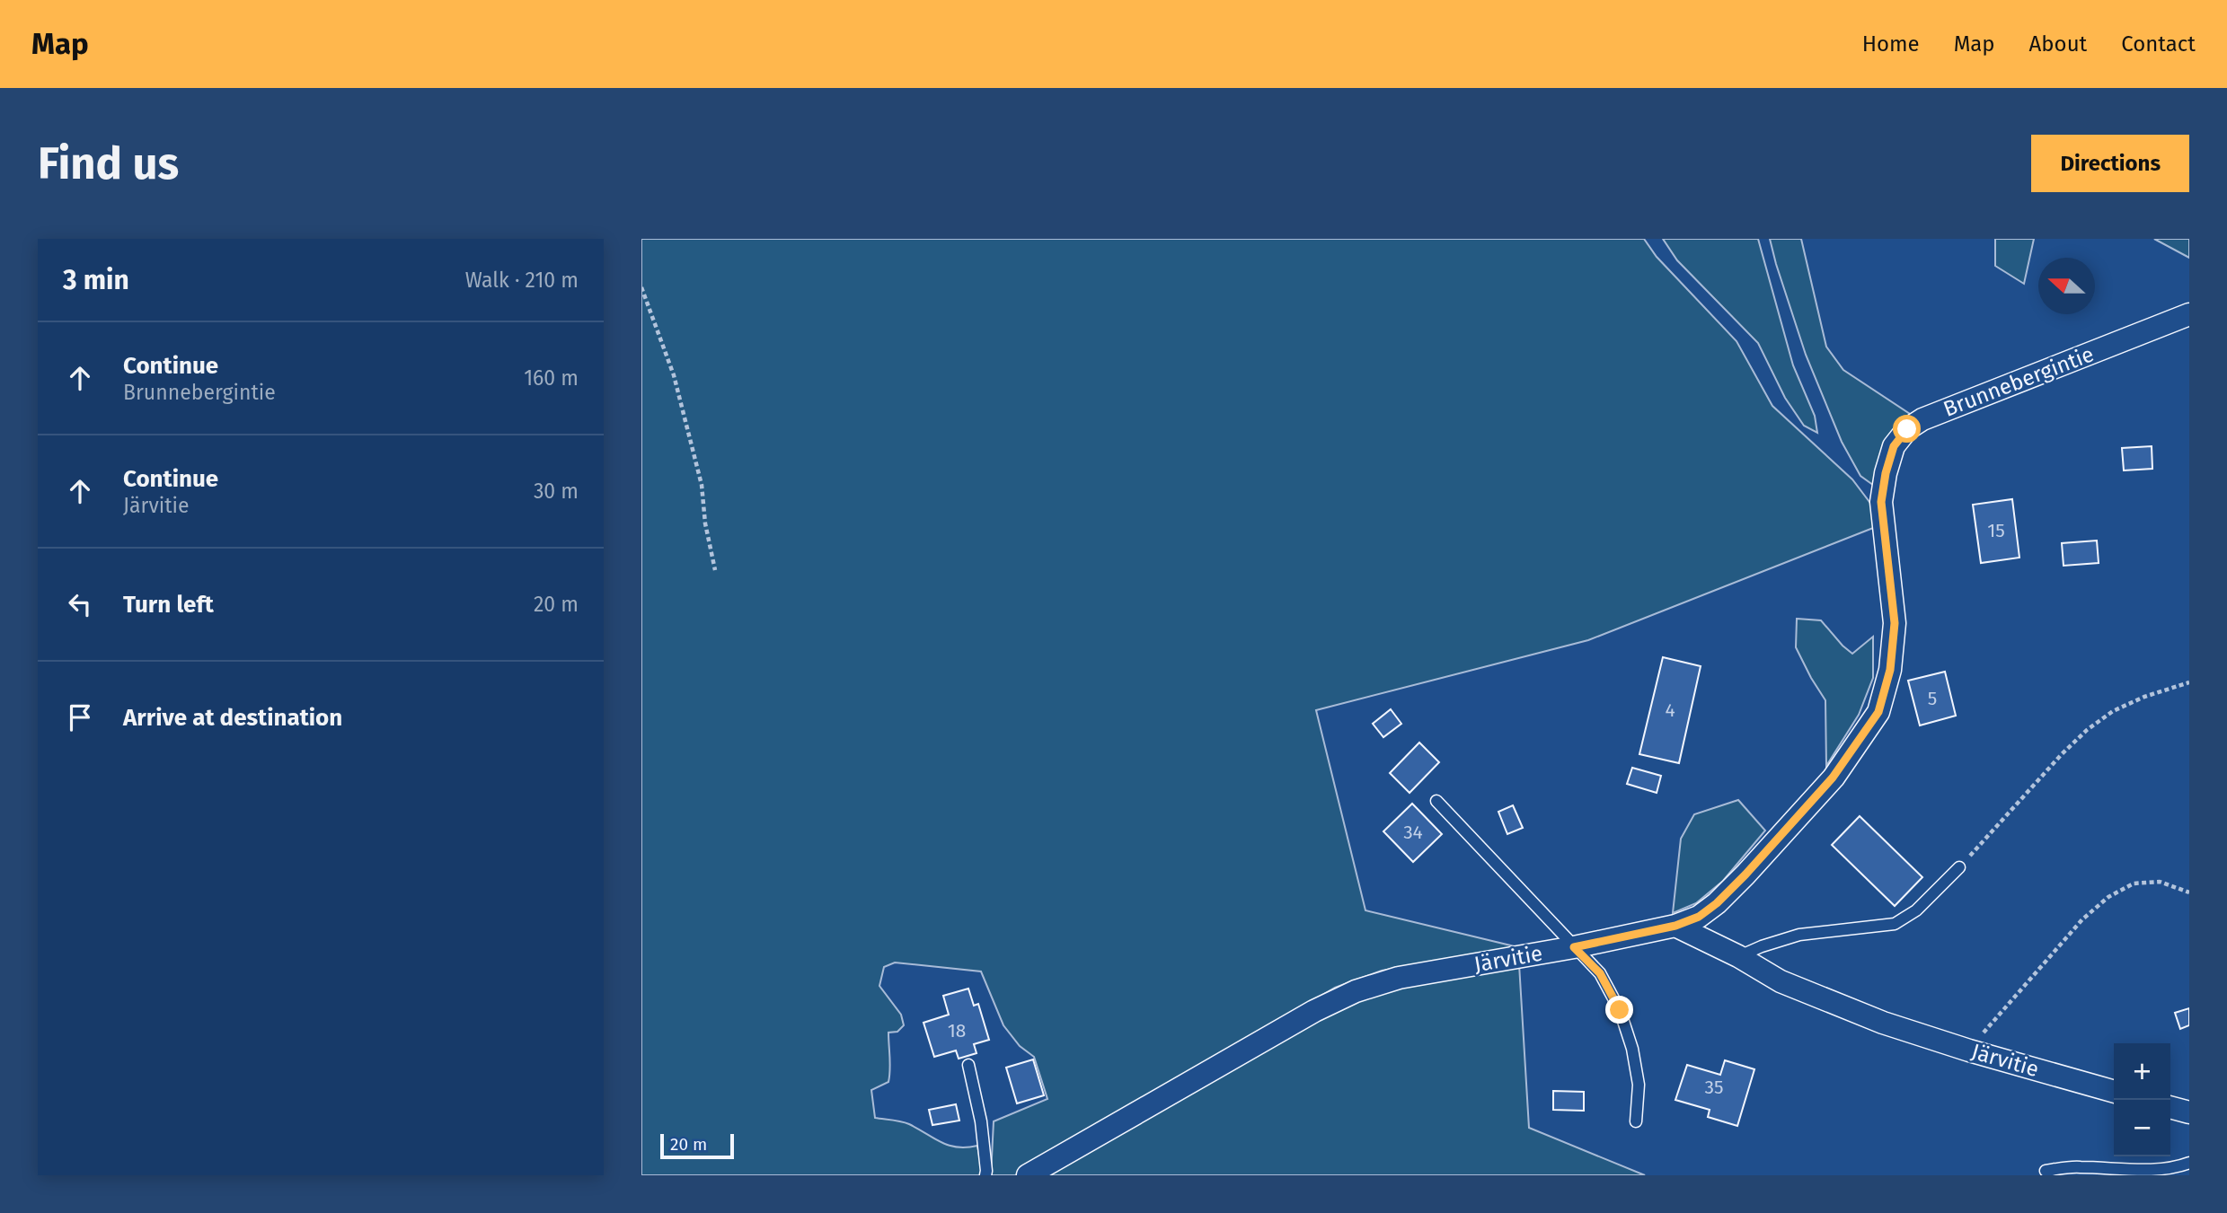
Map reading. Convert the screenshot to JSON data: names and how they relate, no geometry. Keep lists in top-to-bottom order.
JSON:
{
  "streets": {
    "street": ["Brunnebergintie", "Järvitie"]
  },
  "crossings": [
    ["Brunnebergintie", "Järvitie"]
  ],
  "house_numbers": [
    "15",
    "5",
    "4",
    "34",
    "18",
    "35"
  ],
  "scale_bar": "20 m",
  "north": "left",
  "page": {
    "header": "Map",
    "nav": [
      "Home",
      "Map",
      "About",
      "Contact"
    ],
    "buttons": "Directions",
    "title": "Find us",
    "heading": ["3 min", "Walk · 210 m"],
    "list": [
      ["Continue", "Brunnebergintie", "160 m"],
      ["Continue", "Järvitie", "30 m"],
      ["Turn left", "20 m"],
      "Arrive at destination"
    ],
    "map_buttons": ["+", "−"],
    "scale": "20 m"
  }
}
